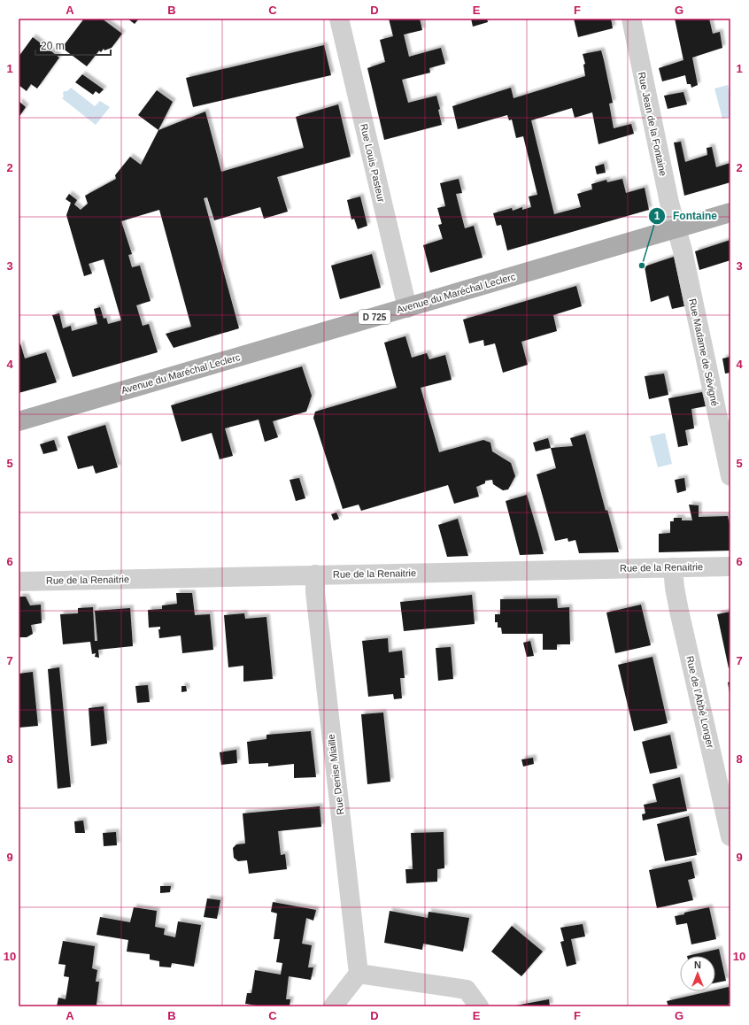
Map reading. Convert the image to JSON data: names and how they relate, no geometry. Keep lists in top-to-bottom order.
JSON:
{
  "streets": {
    "main road": ["Avenue du Maréchal Leclerc", "D 725"],
    "street": [
      "Rue Jean de la Fontaine",
      "Rue Louis Pasteur",
      "Rue Madame de Sévigné",
      "Rue de la Renaitrie",
      "Rue de l’Abbé Longer",
      "Rue Denise Miaille"
    ]
  },
  "crossings": [
    ["Rue Jean de la Fontaine", "Avenue du Maréchal Leclerc"],
    ["Rue Jean de la Fontaine", "Rue Madame de Sévigné"],
    ["Rue Louis Pasteur", "Avenue du Maréchal Leclerc"],
    ["Avenue du Maréchal Leclerc", "Rue Madame de Sévigné"],
    ["Rue de la Renaitrie", "Rue de l’Abbé Longer"],
    ["Rue de la Renaitrie", "Rue Denise Miaille"]
  ],
  "places": ["Fontaine"],
  "scale_bar": "20 m",
  "north": "top",
  "grid": {
    "columns": [
      "A",
      "B",
      "C",
      "D",
      "E",
      "F",
      "G"
    ],
    "rows": [
      "1",
      "2",
      "3",
      "4",
      "5",
      "6",
      "7",
      "8",
      "9",
      "10"
    ]
  }
}
